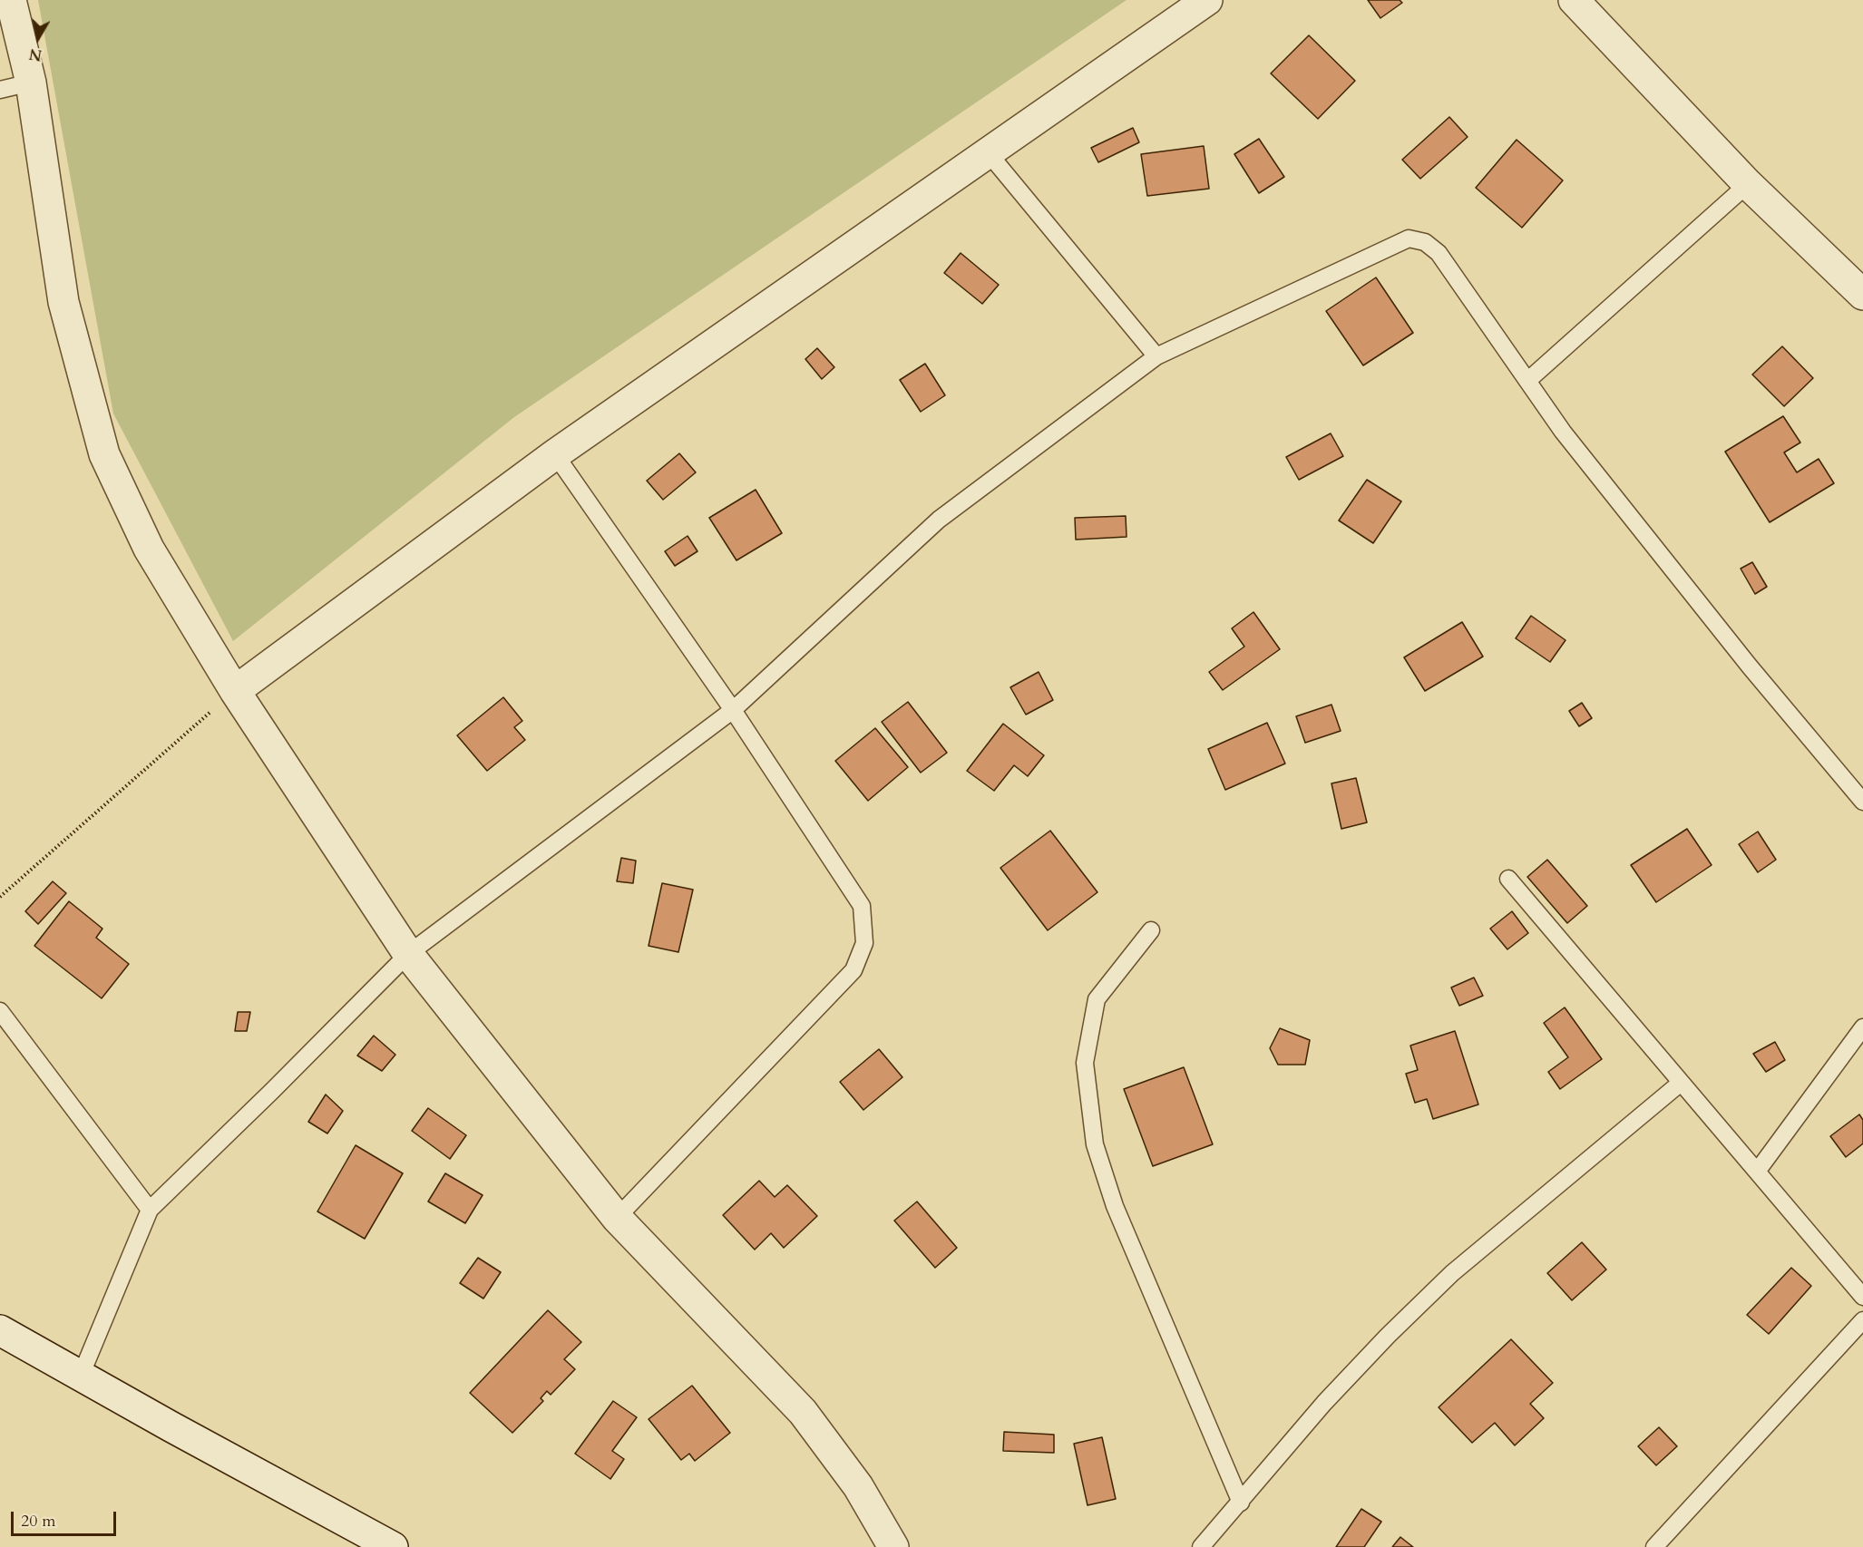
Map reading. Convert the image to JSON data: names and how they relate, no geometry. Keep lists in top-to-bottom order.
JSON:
{
  "scale_bar": "20 m",
  "north": "bottom"
}
